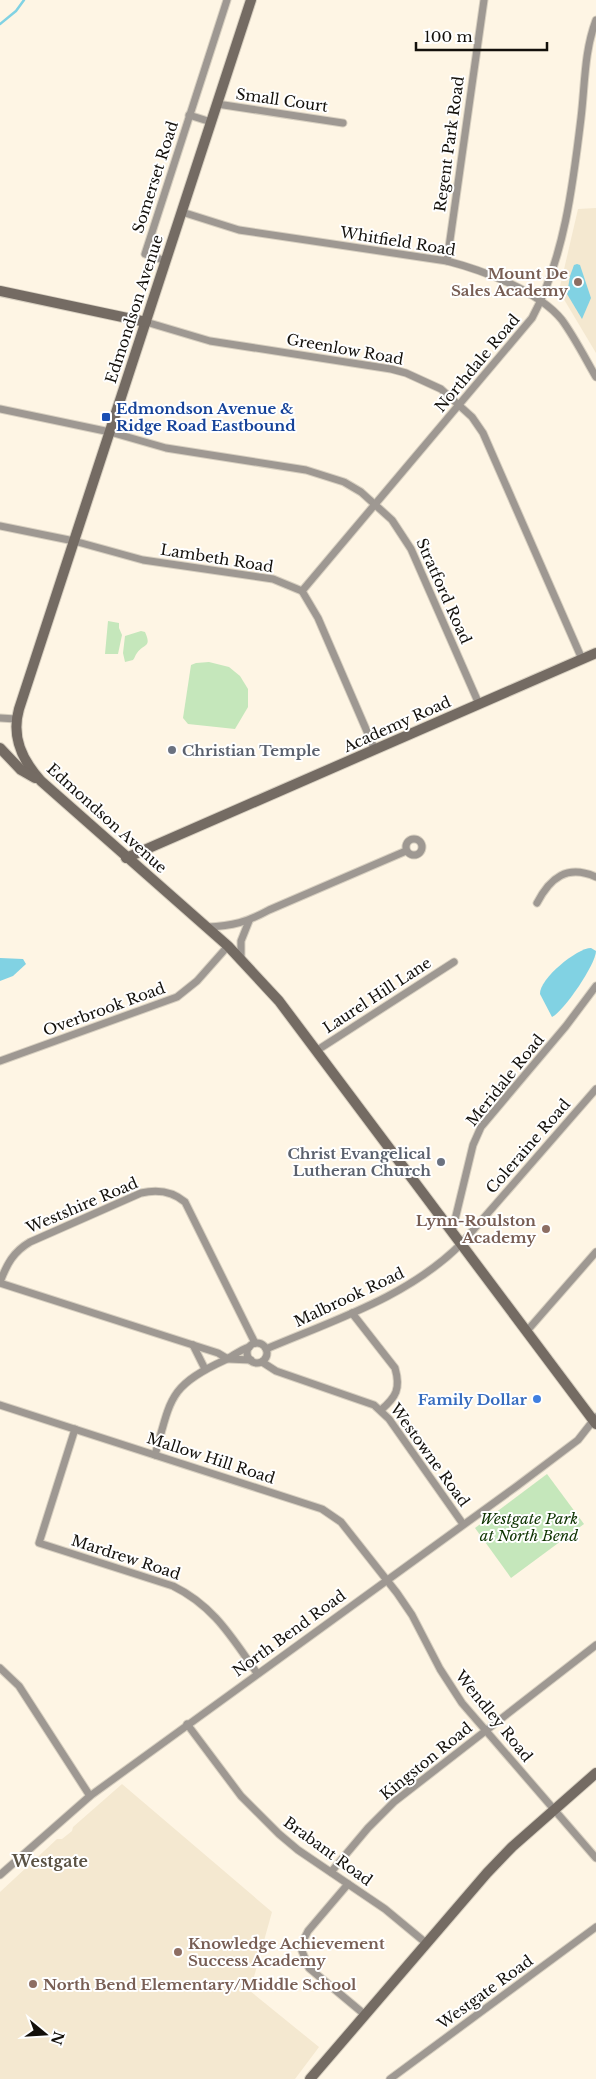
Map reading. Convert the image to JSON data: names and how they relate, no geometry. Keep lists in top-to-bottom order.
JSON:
{
  "streets": {
    "main road": ["Edmondson Avenue", "Academy Road"],
    "street": [
      "Small Court",
      "Regent Park Road",
      "Somerset Road",
      "Whitfield Road",
      "Greenlow Road",
      "Northdale Road",
      "Lambeth Road",
      "Stratford Road",
      "Laurel Hill Lane",
      "Overbrook Road",
      "Meridale Road",
      "Coleraine Road",
      "Westshire Road",
      "Malbrook Road",
      "Westowne Road",
      "Mallow Hill Road",
      "Mardrew Road",
      "North Bend Road",
      "Wendley Road",
      "Kingston Road",
      "Brabant Road",
      "Westgate Road"
    ]
  },
  "crossings": [
    ["Small Court", "Edmondson Avenue"],
    ["Regent Park Road", "Whitfield Road"],
    ["Somerset Road", "Edmondson Avenue"],
    ["Whitfield Road", "Edmondson Avenue"],
    ["Whitfield Road", "Northdale Road"],
    ["Edmondson Avenue", "Greenlow Road"],
    ["Edmondson Avenue", "Lambeth Road"],
    ["Edmondson Avenue", "Stratford Road"],
    ["Edmondson Avenue", "Academy Road"],
    ["Edmondson Avenue", "Laurel Hill Lane"],
    ["Edmondson Avenue", "Overbrook Road"],
    ["Edmondson Avenue", "Meridale Road"],
    ["Edmondson Avenue", "Coleraine Road"],
    ["Edmondson Avenue", "Malbrook Road"],
    ["Edmondson Avenue", "North Bend Road"],
    ["Greenlow Road", "Northdale Road"],
    ["Greenlow Road", "Academy Road"],
    ["Northdale Road", "Lambeth Road"],
    ["Northdale Road", "Stratford Road"],
    ["Stratford Road", "Academy Road"],
    ["Coleraine Road", "Malbrook Road"],
    ["Westshire Road", "Malbrook Road"],
    ["Westshire Road", "Westowne Road"],
    ["Malbrook Road", "Westowne Road"],
    ["Westowne Road", "North Bend Road"],
    ["Mallow Hill Road", "Mardrew Road"],
    ["Mallow Hill Road", "North Bend Road"],
    ["Mallow Hill Road", "Wendley Road"],
    ["Mardrew Road", "North Bend Road"],
    ["North Bend Road", "Wendley Road"],
    ["North Bend Road", "Brabant Road"],
    ["Wendley Road", "Kingston Road"],
    ["Kingston Road", "Brabant Road"]
  ],
  "districts": ["Westgate"],
  "parks": ["Westgate Park at North Bend"],
  "places": {
    "other": [
      "Mount De Sales Academy",
      "Christian Temple",
      "Christ Evangelical Lutheran Church",
      "Lynn-Roulston Academy",
      "Family Dollar",
      "Knowledge Achievement Success Academy",
      "North Bend Elementary/Middle School"
    ],
    "transit": ["Edmondson Avenue & Ridge Road Eastbound"]
  },
  "scale_bar": "100 m",
  "north": "right"
}
